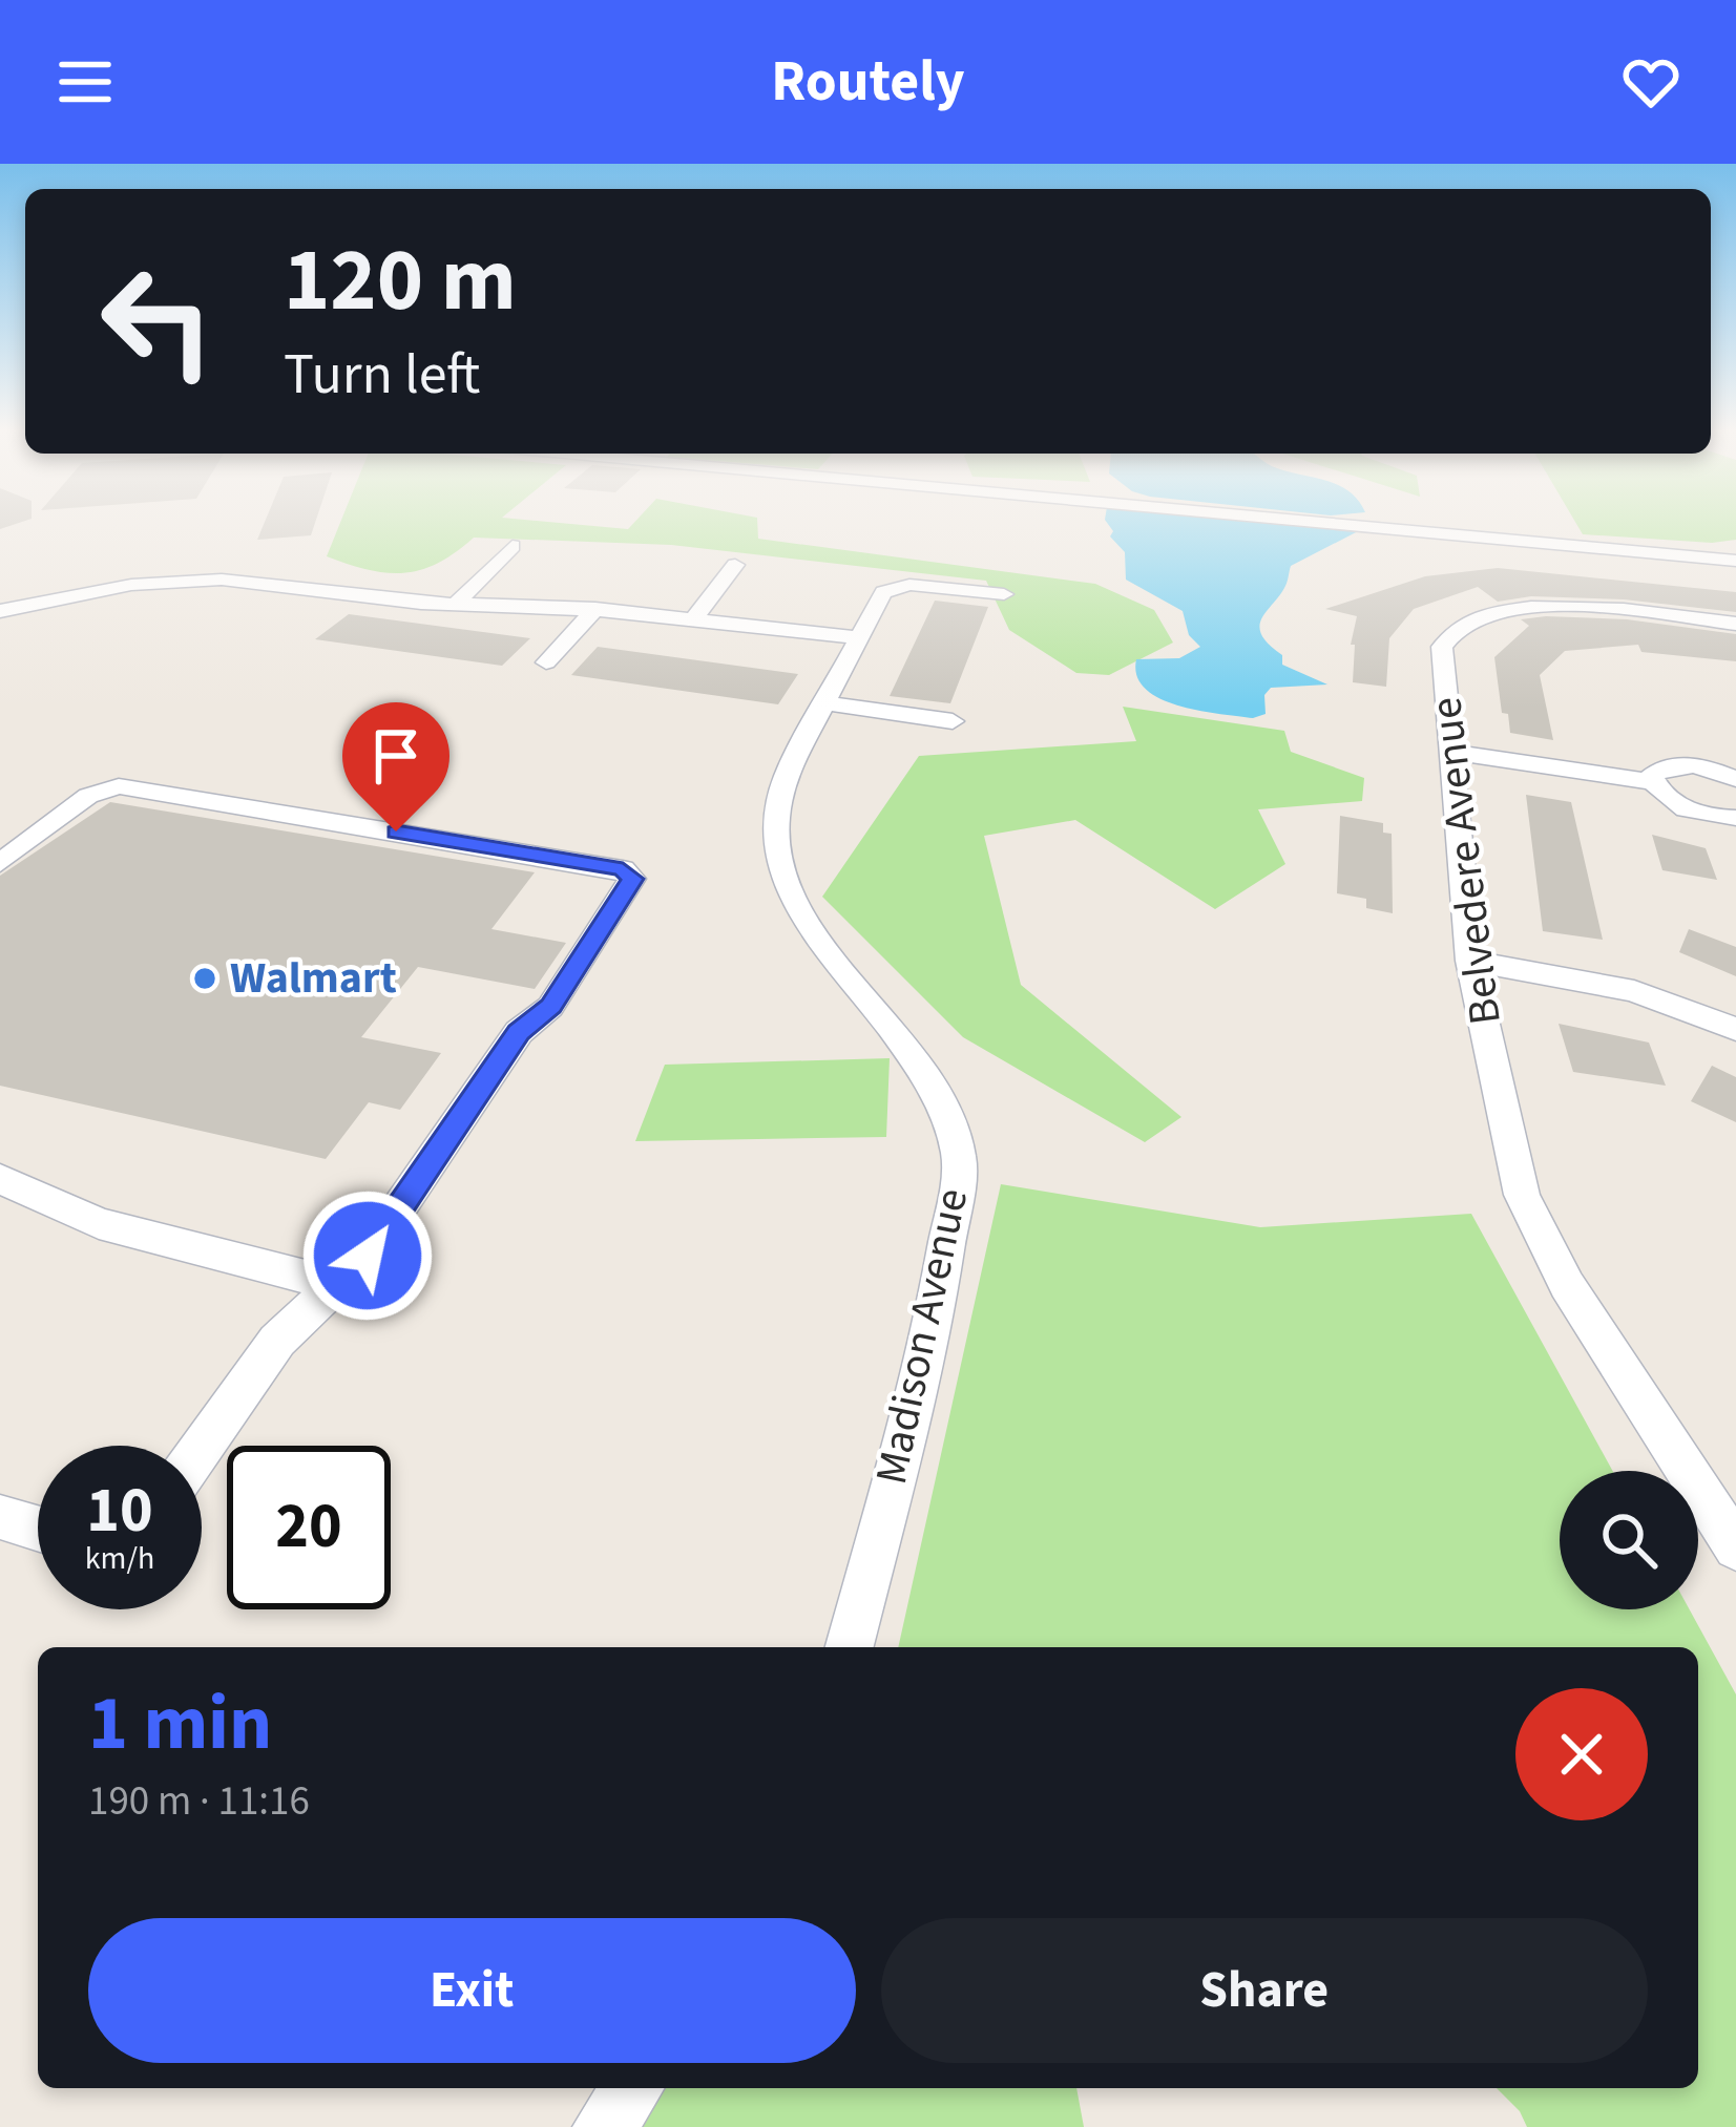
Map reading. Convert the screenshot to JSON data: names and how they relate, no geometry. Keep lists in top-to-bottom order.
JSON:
{
  "streets": {
    "street": ["Belvedere Avenue", "Madison Avenue"]
  },
  "places": ["Walmart"],
  "page": {
    "header": "Routely",
    "turn": ["120 m", "Turn left"],
    "speed": "10 km/h",
    "limit": "20",
    "heading": ["1 min", "190 m · 11:16"],
    "buttons": ["Exit", "Share"]
  }
}
